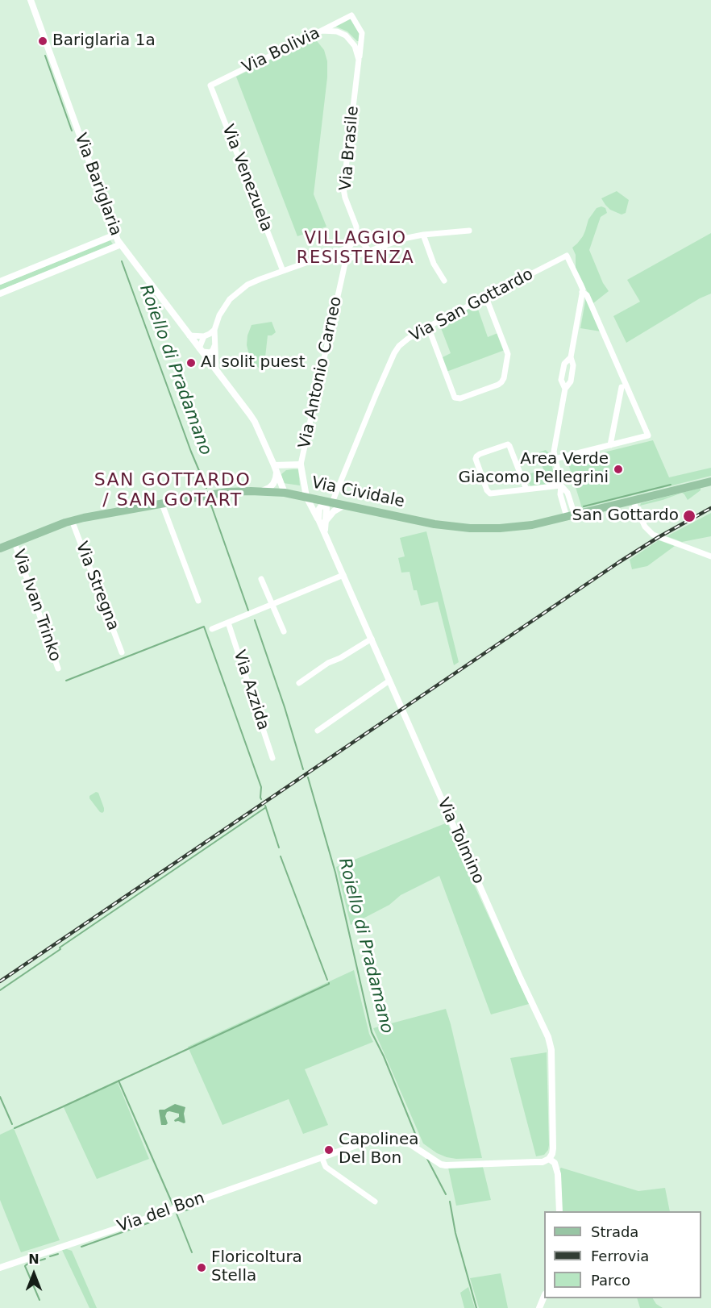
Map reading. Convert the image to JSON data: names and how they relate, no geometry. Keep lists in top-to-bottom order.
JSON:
{
  "streets": {
    "main road": ["Via Cividale"],
    "street": [
      "Via Bolivia",
      "Via Brasile",
      "Via Venezuela",
      "Via Bariglaria",
      "Via San Gottardo",
      "Via Antonio Carneo",
      "Via Stregna",
      "Via Ivan Trinko",
      "Via Azzida",
      "Via Tolmino",
      "Via del Bon"
    ]
  },
  "crossings": [
    ["Via Bolivia", "Via Brasile"],
    ["Via Bolivia", "Via Venezuela"],
    ["Via Bariglaria", "Via Cividale"],
    ["Via San Gottardo", "Via Cividale"],
    ["Via San Gottardo", "Via Tolmino"],
    ["Via Antonio Carneo", "Via Cividale"],
    ["Via Antonio Carneo", "Via Tolmino"],
    ["Via Cividale", "Via Stregna"],
    ["Via Cividale", "Via Ivan Trinko"],
    ["Via Cividale", "Via Tolmino"],
    ["Via Tolmino", "Via del Bon"]
  ],
  "districts": ["VILLAGGIO RESISTENZA", "SAN GOTTARDO / SAN GOTART"],
  "water": ["Roiello di Pradamano"],
  "places": [
    "Bariglaria 1a",
    "Al solit puest",
    "Area Verde Giacomo Pellegrini",
    "San Gottardo",
    "Capolinea Del Bon",
    "Floricoltura Stella"
  ],
  "legend": ["Strada", "Ferrovia", "Parco"],
  "north": "top"
}
